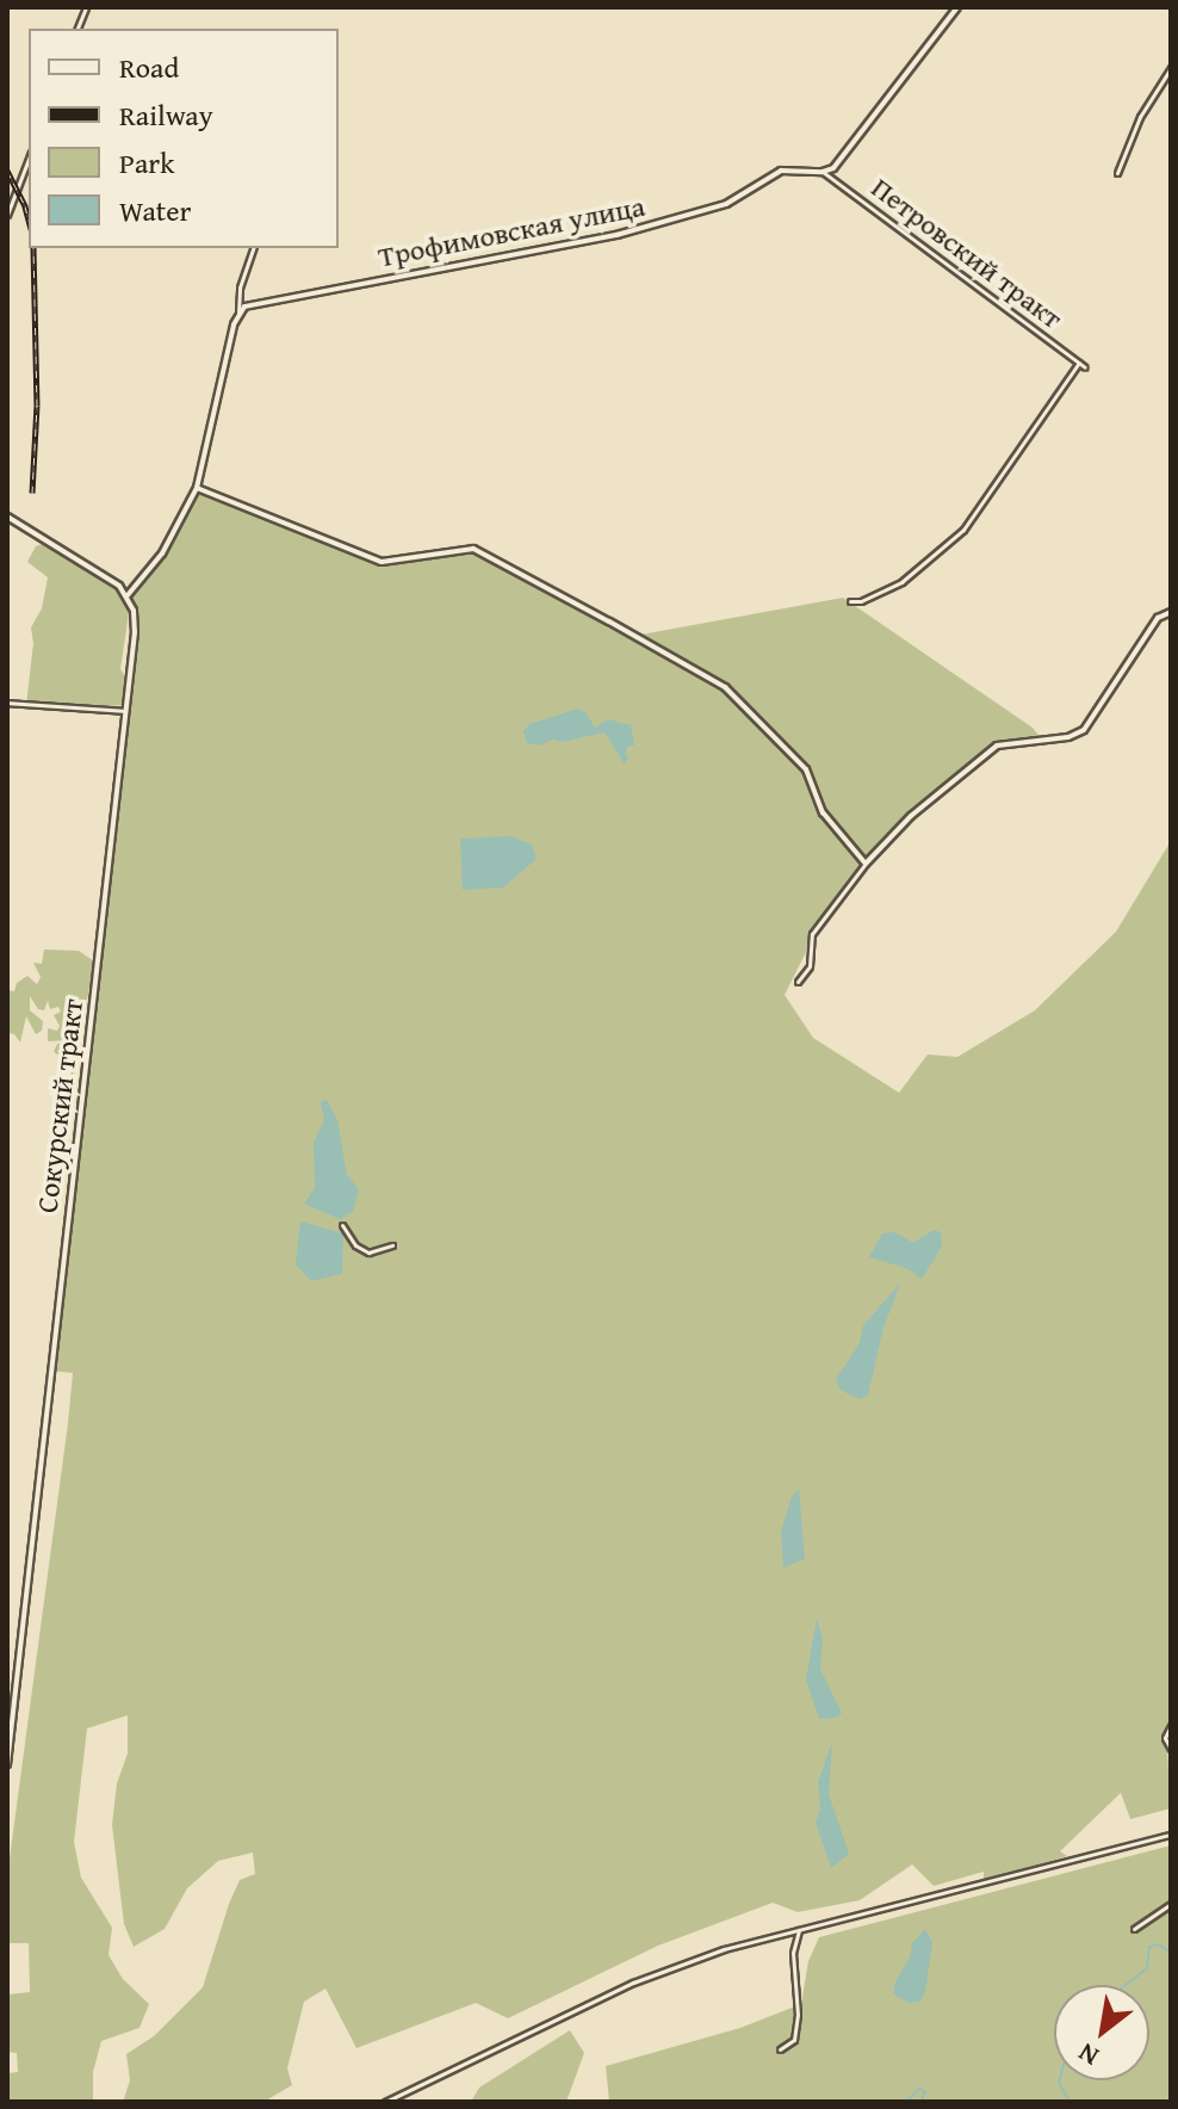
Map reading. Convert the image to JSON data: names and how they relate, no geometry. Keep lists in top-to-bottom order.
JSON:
{
  "streets": {
    "street": ["Трофимовская улица", "Петровский тракт", "Сокурский тракт"]
  },
  "crossings": [
    ["Трофимовская улица", "Петровский тракт"]
  ],
  "legend": [
    "Road",
    "Railway",
    "Park",
    "Water"
  ],
  "north": "bottom left"
}
